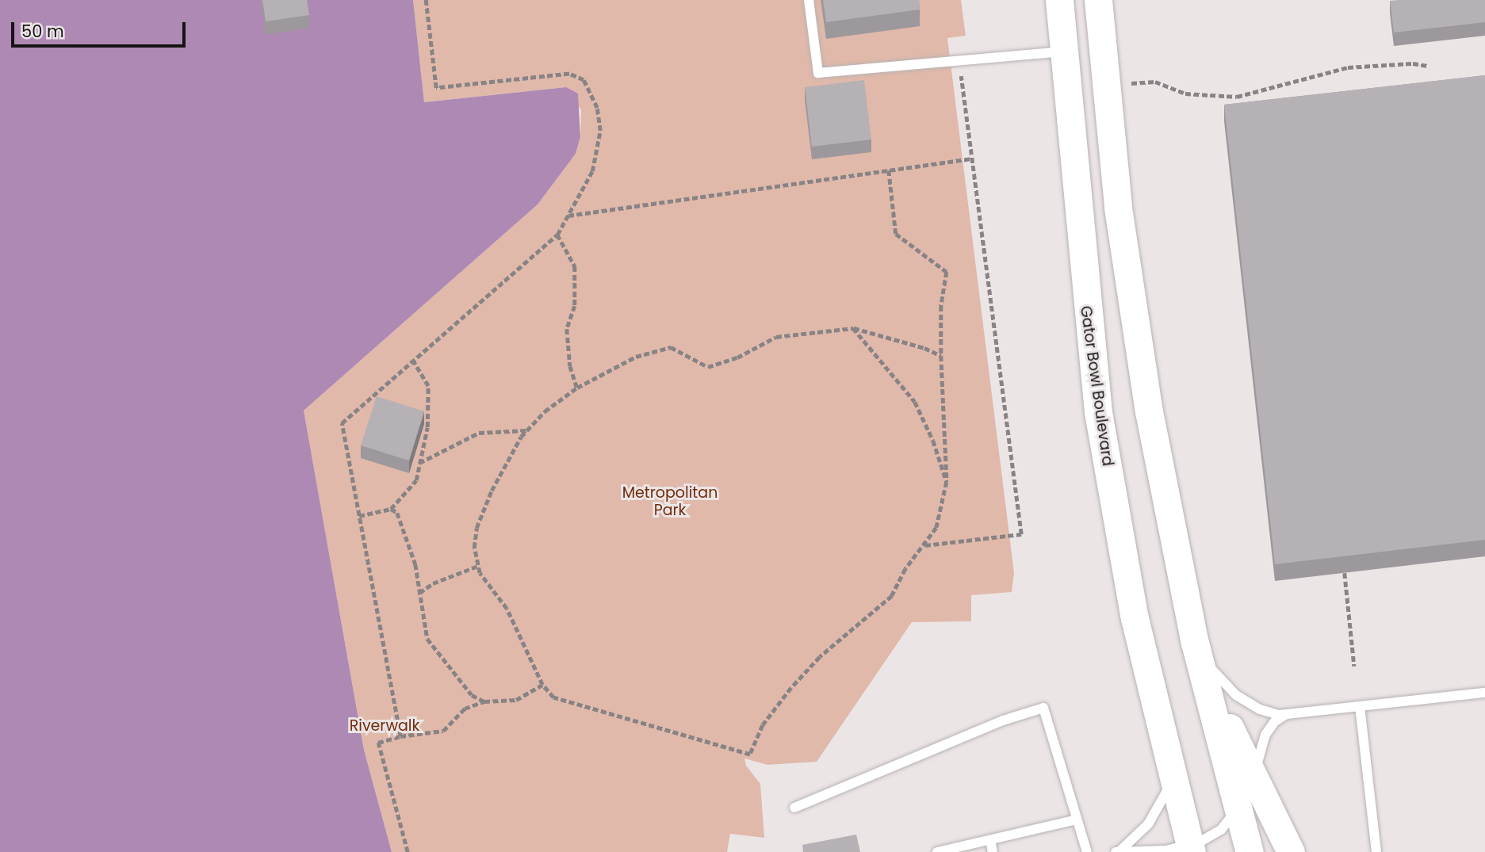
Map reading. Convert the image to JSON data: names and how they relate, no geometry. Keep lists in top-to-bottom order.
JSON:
{
  "streets": {
    "main road": ["Gator Bowl Boulevard"]
  },
  "parks": ["Metropolitan Park", "Riverwalk"],
  "scale_bar": "50 m"
}
